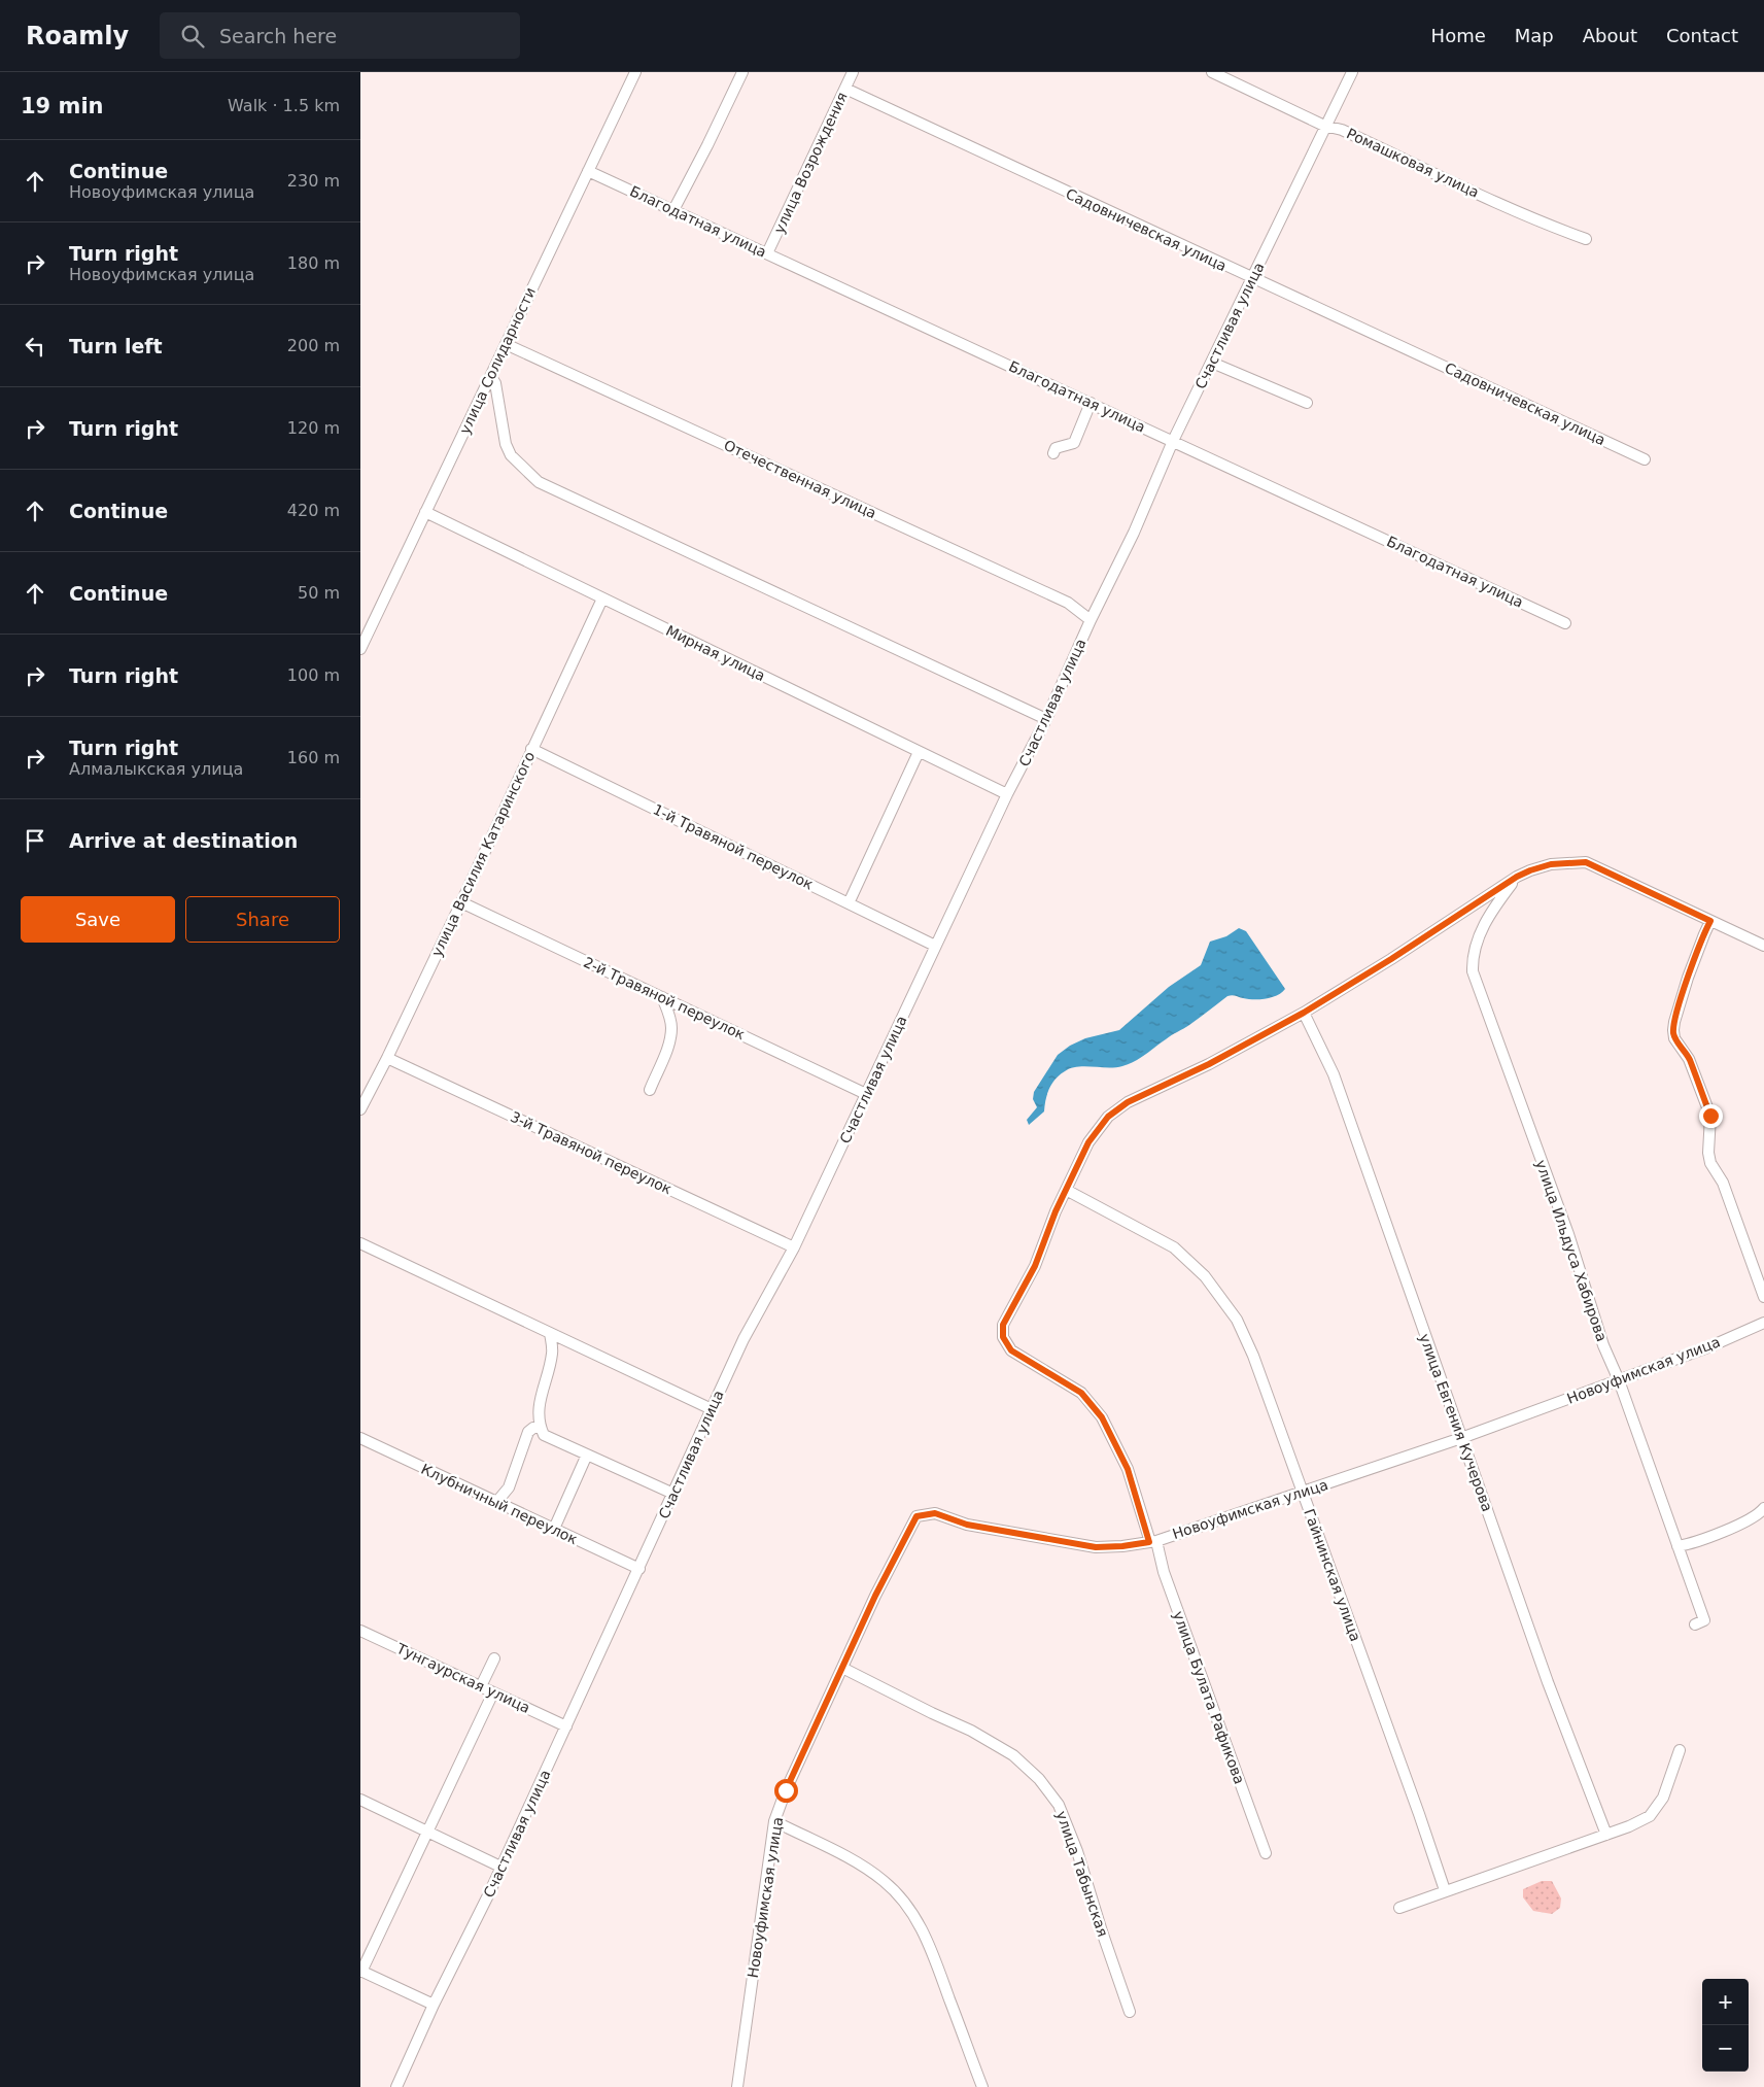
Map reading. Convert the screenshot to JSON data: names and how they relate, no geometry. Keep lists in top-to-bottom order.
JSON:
{
  "streets": {
    "street": [
      "улица Возрождения",
      "Ромашковая улица",
      "Благодатная улица",
      "Садовничевская улица",
      "Счастливая улица",
      "улица Солидарности",
      "Отечественная улица",
      "Мирная улица",
      "1-й Травяной переулок",
      "улица Василия Катаринского",
      "2-й Травяной переулок",
      "3-й Травяной переулок",
      "улица Ильдуса Хабирова",
      "Новоуфимская улица",
      "улица Евгения Кучерова",
      "Клубничный переулок",
      "Гайнинская улица",
      "Тунгаурская улица",
      "улица Булата Рафикова",
      "улица Табынская"
    ]
  },
  "crossings": [
    ["улица Возрождения", "Благодатная улица"],
    ["улица Возрождения", "Садовничевская улица"],
    ["Ромашковая улица", "Счастливая улица"],
    ["Благодатная улица", "Счастливая улица"],
    ["Благодатная улица", "улица Солидарности"],
    ["Садовничевская улица", "Счастливая улица"],
    ["Счастливая улица", "Отечественная улица"],
    ["Счастливая улица", "Мирная улица"],
    ["Счастливая улица", "1-й Травяной переулок"],
    ["Счастливая улица", "2-й Травяной переулок"],
    ["Счастливая улица", "3-й Травяной переулок"],
    ["Счастливая улица", "Клубничный переулок"],
    ["Счастливая улица", "Тунгаурская улица"],
    ["улица Солидарности", "Отечественная улица"],
    ["улица Солидарности", "Мирная улица"],
    ["Мирная улица", "улица Василия Катаринского"],
    ["1-й Травяной переулок", "улица Василия Катаринского"],
    ["улица Василия Катаринского", "2-й Травяной переулок"],
    ["улица Василия Катаринского", "3-й Травяной переулок"],
    ["улица Ильдуса Хабирова", "Новоуфимская улица"],
    ["улица Ильдуса Хабирова", "улица Булата Рафикова"],
    ["Новоуфимская улица", "улица Евгения Кучерова"],
    ["Новоуфимская улица", "Гайнинская улица"],
    ["Новоуфимская улица", "улица Булата Рафикова"],
    ["Новоуфимская улица", "улица Табынская"],
    ["улица Евгения Кучерова", "улица Булата Рафикова"],
    ["Гайнинская улица", "улица Булата Рафикова"]
  ],
  "page": {
    "header": "Roamly",
    "search": "Search here",
    "nav": [
      "Home",
      "Map",
      "About",
      "Contact"
    ],
    "heading": ["19 min", "Walk · 1.5 km"],
    "list": [
      ["Continue", "Новоуфимская улица", "230 m"],
      ["Turn right", "Новоуфимская улица", "180 m"],
      ["Turn left", "200 m"],
      ["Turn right", "120 m"],
      ["Continue", "420 m"],
      ["Continue", "50 m"],
      ["Turn right", "100 m"],
      ["Turn right", "Алмалыкская улица", "160 m"],
      "Arrive at destination"
    ],
    "buttons": ["Save", "Share"],
    "map_buttons": ["+", "−"]
  }
}
